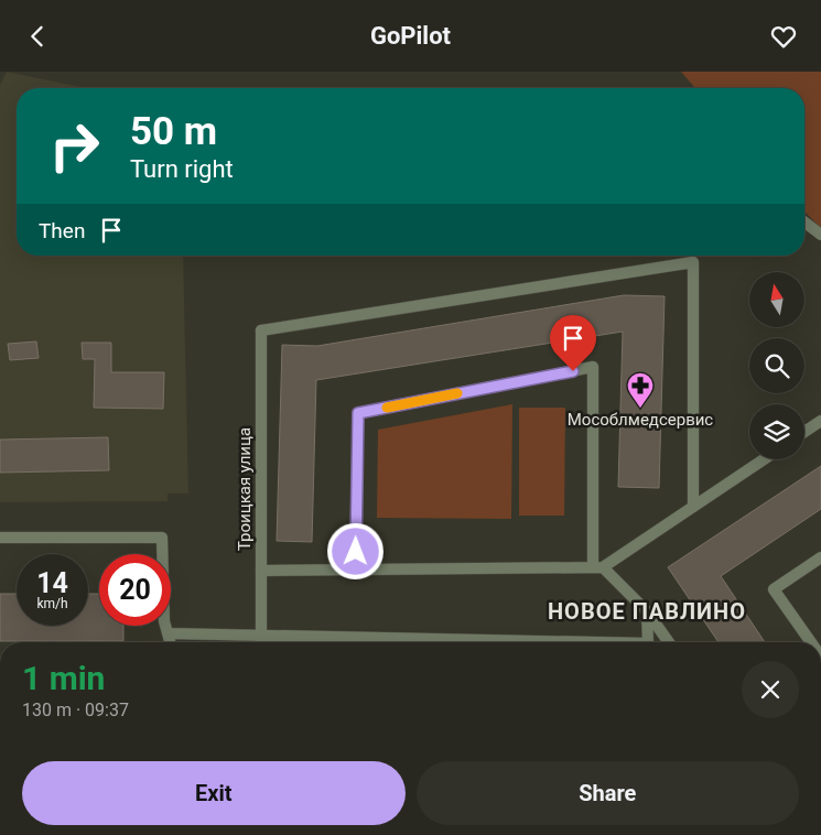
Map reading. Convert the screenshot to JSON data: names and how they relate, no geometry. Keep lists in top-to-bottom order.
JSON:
{
  "streets": {
    "street": ["Троицкая улица"]
  },
  "districts": ["НОВОЕ ПАВЛИНО"],
  "places": {
    "pharmacy": ["Мособлмедсервис"]
  },
  "north": "top",
  "page": {
    "header": "GoPilot",
    "turn": ["50 m", "Turn right"],
    "then": "Then",
    "speed": "14 km/h",
    "limit": "20",
    "heading": ["1 min", "130 m · 09:37"],
    "buttons": ["Exit", "Share"]
  }
}
